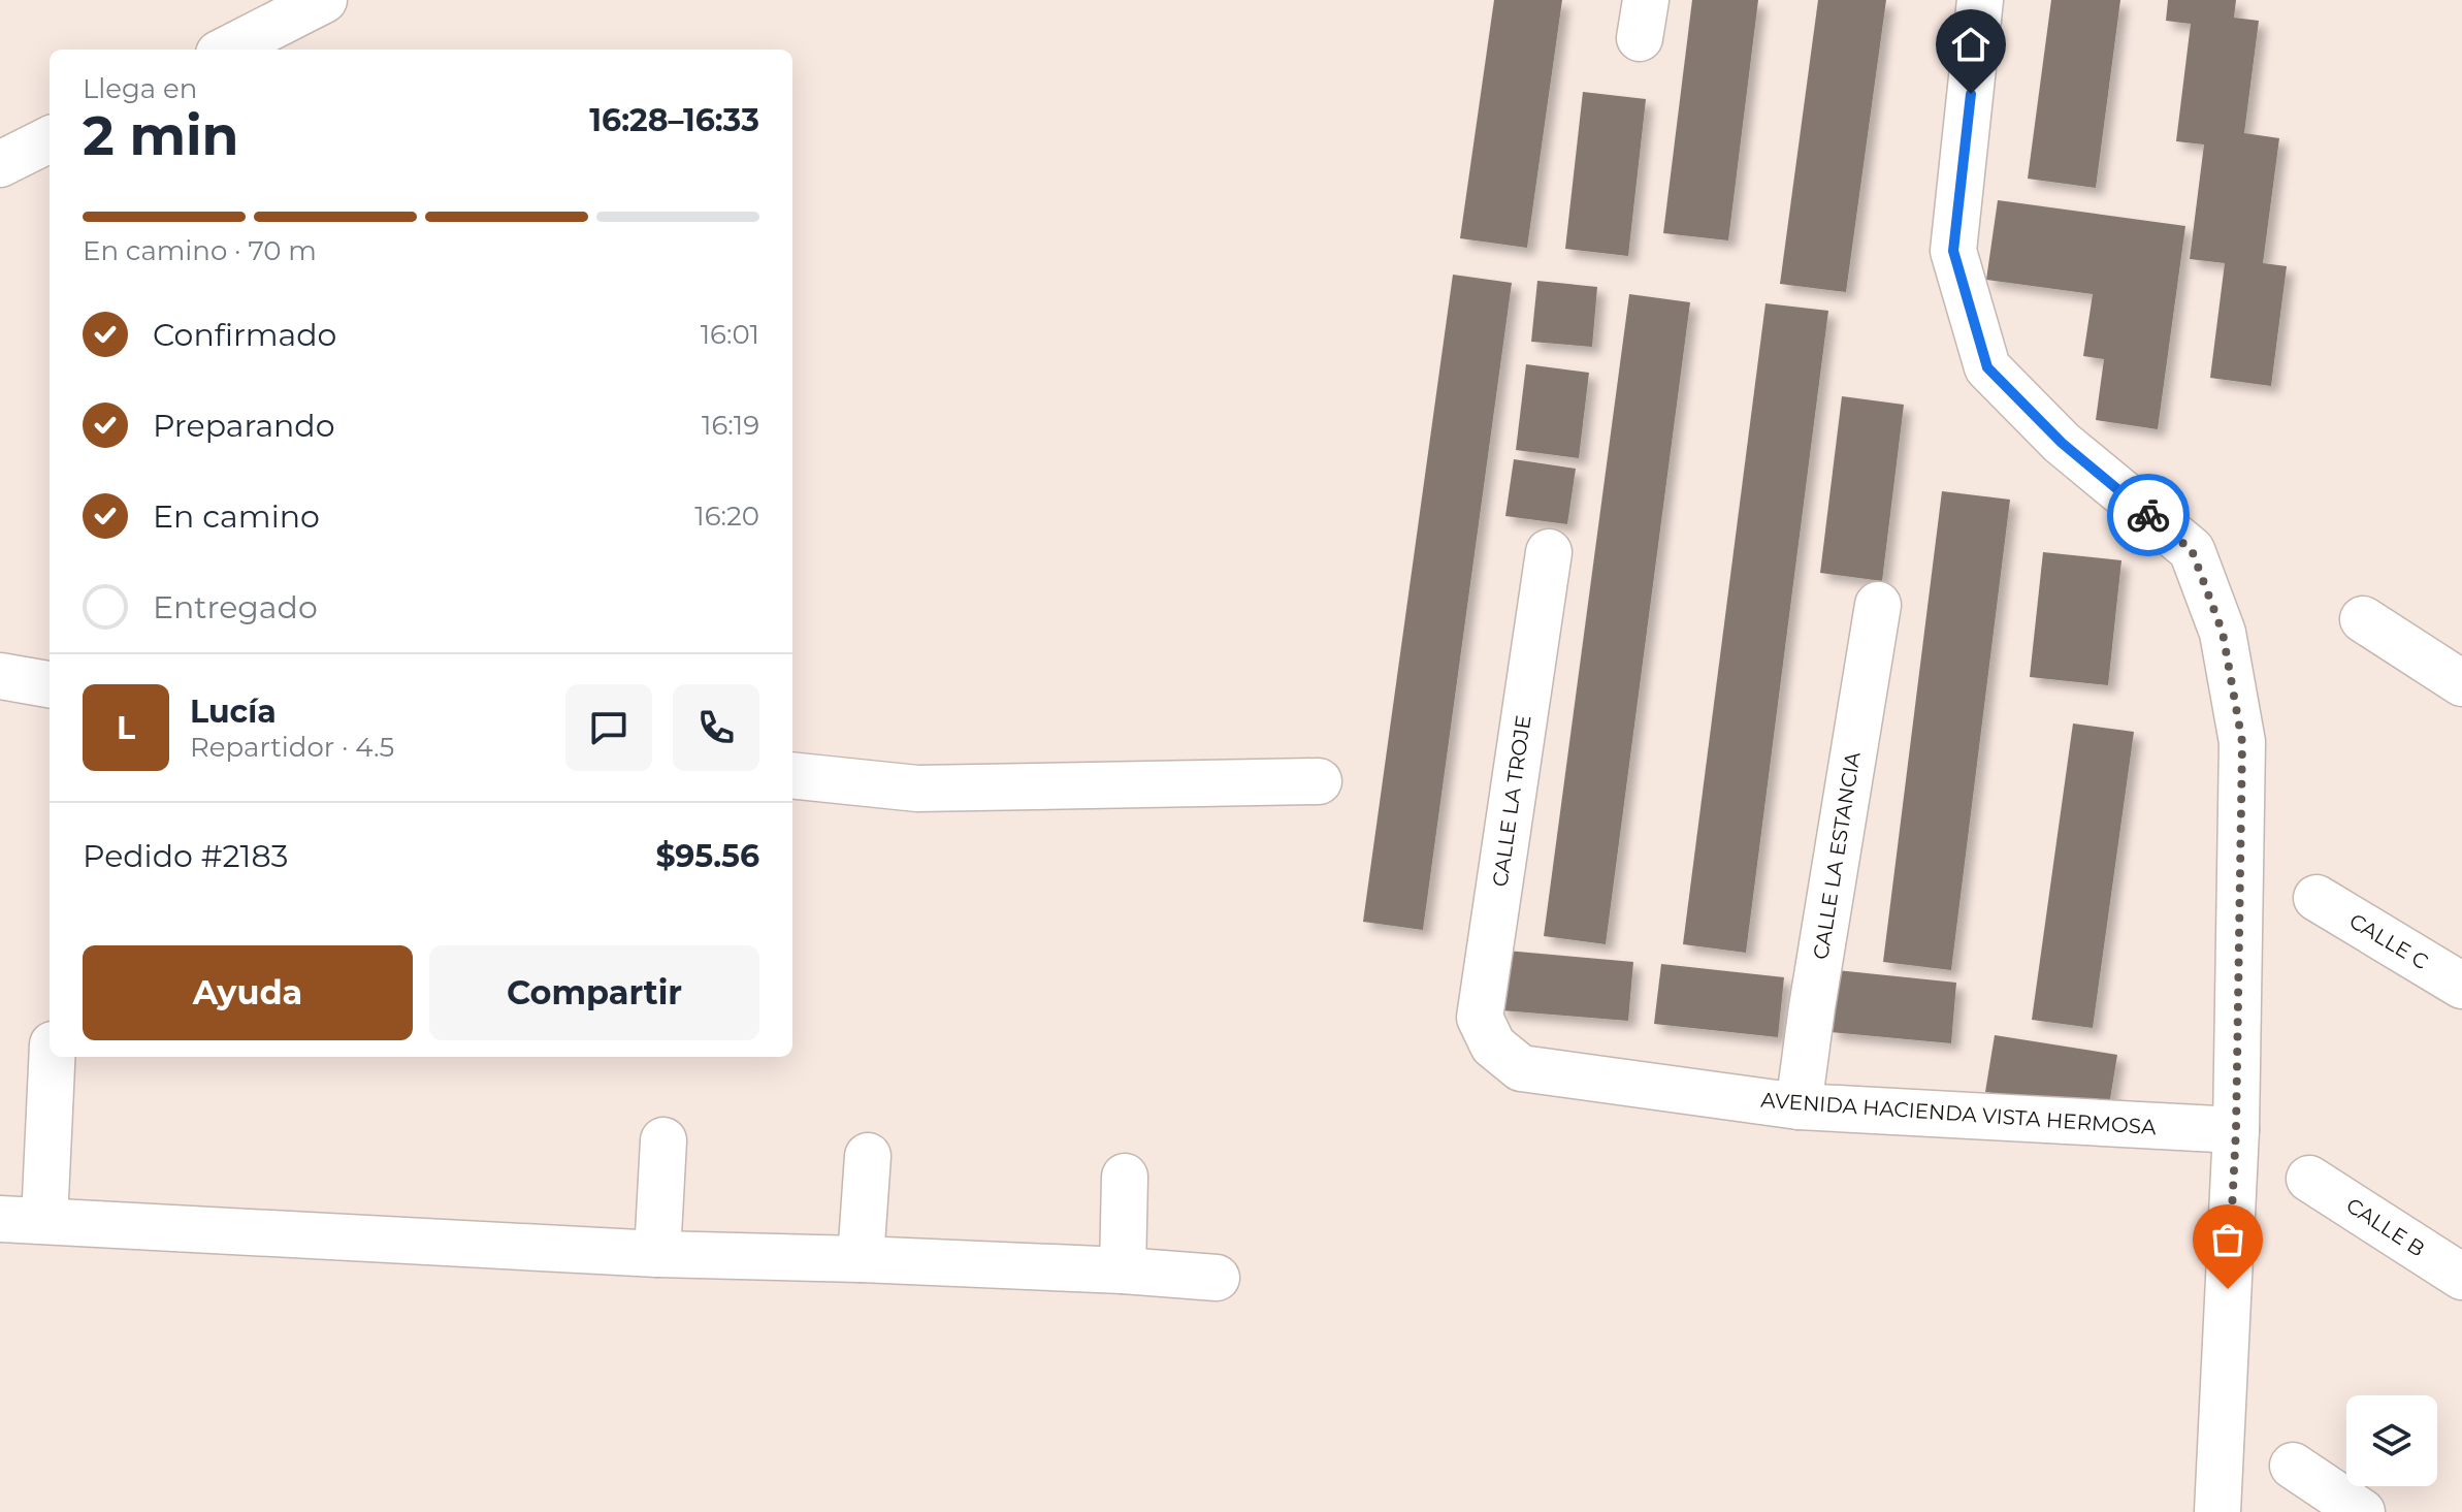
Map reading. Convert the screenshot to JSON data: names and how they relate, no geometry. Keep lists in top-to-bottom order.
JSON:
{
  "streets": {
    "street": [
      "CALLE LA TROJE",
      "CALLE LA ESTANCIA",
      "CALLE C",
      "AVENIDA HACIENDA VISTA HERMOSA",
      "CALLE B"
    ]
  },
  "crossings": [
    ["CALLE LA TROJE", "AVENIDA HACIENDA VISTA HERMOSA"],
    ["CALLE LA ESTANCIA", "AVENIDA HACIENDA VISTA HERMOSA"]
  ],
  "page": {
    "heading": ["2 min", "Llega en", "16:28–16:33"],
    "panel": [
      "Lucía",
      "Repartidor · 4.5",
      "Pedido #2183",
      "$95.56"
    ],
    "bar": "En camino · 70 m",
    "list": [
      ["Confirmado", "16:01"],
      ["Preparando", "16:19"],
      ["En camino", "16:20"],
      "Entregado"
    ],
    "round": "L",
    "buttons": ["Ayuda", "Compartir"]
  }
}
